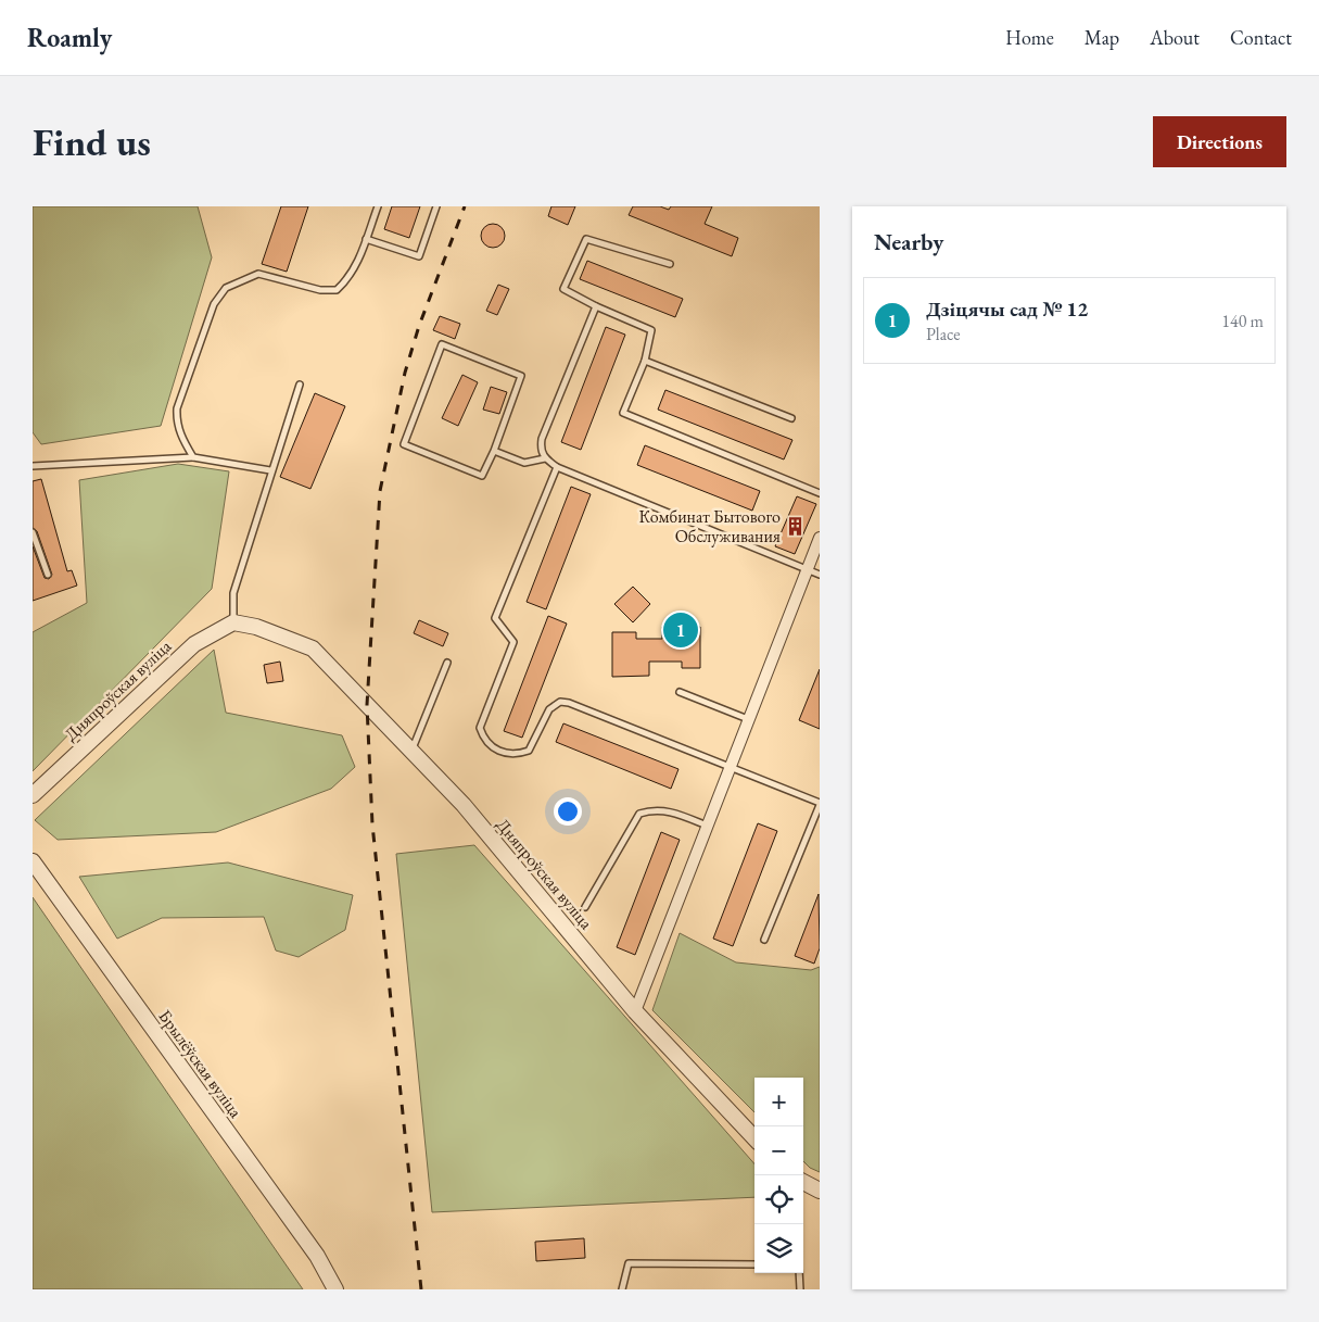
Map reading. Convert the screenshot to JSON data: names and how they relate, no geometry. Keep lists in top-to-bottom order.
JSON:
{
  "streets": {
    "street": ["Дняпроўская вуліца", "Брылёўская вуліца"]
  },
  "places": {
    "building": ["Комбинат Бытового Обслуживания"]
  },
  "page": {
    "header": "Roamly",
    "nav": [
      "Home",
      "Map",
      "About",
      "Contact"
    ],
    "buttons": "Directions",
    "title": "Find us",
    "heading": "Nearby",
    "list": [
      {
        "mark": "1",
        "name": "Дзіцячы сад № 12",
        "note": "Place",
        "value": "140 m"
      }
    ],
    "pins": "1",
    "map_buttons": ["+", "−"]
  }
}
